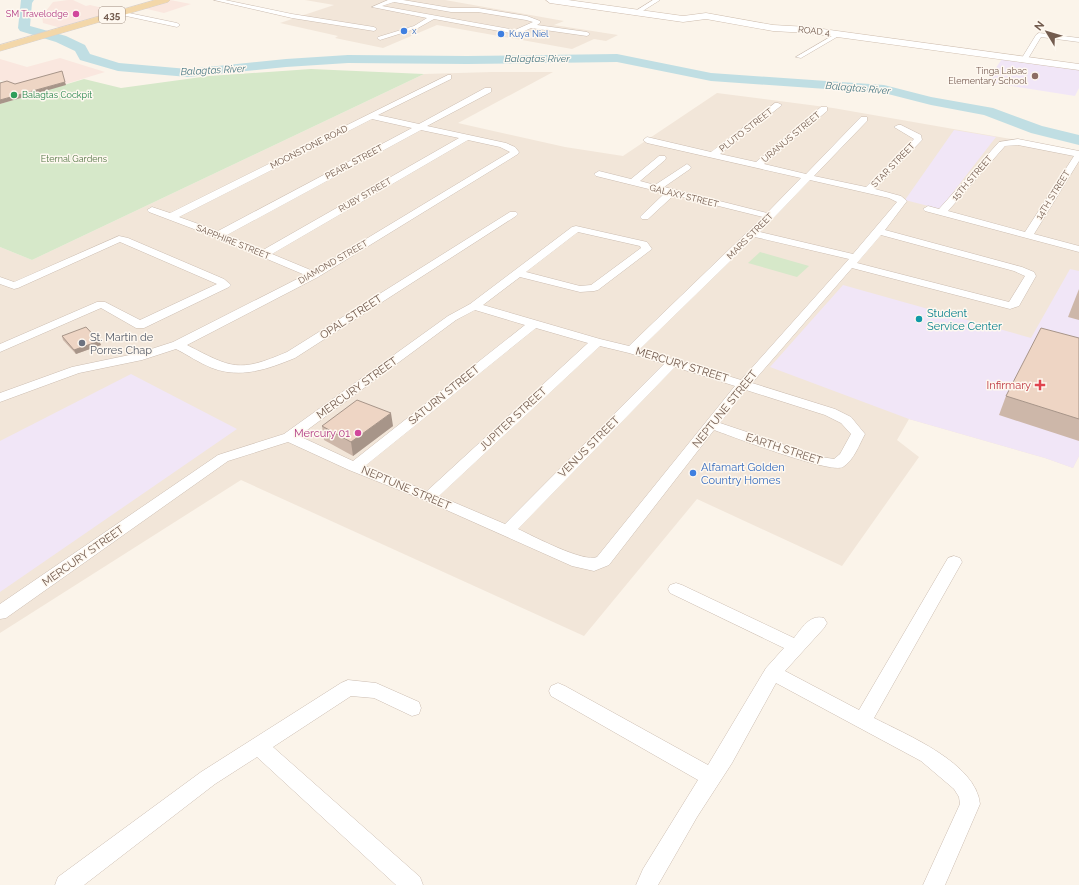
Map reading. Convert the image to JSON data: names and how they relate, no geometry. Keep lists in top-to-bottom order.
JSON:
{
  "streets": {
    "main road": ["435"],
    "street": [
      "ROAD 4",
      "PLUTO STREET",
      "URANUS STREET",
      "MOONSTONE ROAD",
      "PEARL STREET",
      "STAR STREET",
      "15TH STREET",
      "RUBY STREET",
      "14TH STREET",
      "GALAXY STREET",
      "MARS STREET",
      "SAPPHIRE STREET",
      "DIAMOND STREET",
      "OPAL STREET",
      "MERCURY STREET",
      "SATURN STREET",
      "NEPTUNE STREET",
      "JUPITER STREET",
      "VENUS STREET",
      "EARTH STREET"
    ]
  },
  "crossings": [
    ["PLUTO STREET", "NEPTUNE STREET"],
    ["URANUS STREET", "NEPTUNE STREET"],
    ["MOONSTONE ROAD", "SAPPHIRE STREET"],
    ["MOONSTONE ROAD", "DIAMOND STREET"],
    ["PEARL STREET", "SAPPHIRE STREET"],
    ["PEARL STREET", "DIAMOND STREET"],
    ["STAR STREET", "NEPTUNE STREET"],
    ["15TH STREET", "14TH STREET"],
    ["RUBY STREET", "SAPPHIRE STREET"],
    ["RUBY STREET", "DIAMOND STREET"],
    ["GALAXY STREET", "MARS STREET"],
    ["MARS STREET", "MERCURY STREET"],
    ["MARS STREET", "NEPTUNE STREET"],
    ["SAPPHIRE STREET", "DIAMOND STREET"],
    ["DIAMOND STREET", "OPAL STREET"],
    ["MERCURY STREET", "SATURN STREET"],
    ["MERCURY STREET", "NEPTUNE STREET"],
    ["MERCURY STREET", "JUPITER STREET"],
    ["MERCURY STREET", "VENUS STREET"],
    ["MERCURY STREET", "EARTH STREET"],
    ["SATURN STREET", "NEPTUNE STREET"],
    ["NEPTUNE STREET", "JUPITER STREET"],
    ["NEPTUNE STREET", "VENUS STREET"],
    ["NEPTUNE STREET", "EARTH STREET"]
  ],
  "water": ["Balagtas River"],
  "parks": ["Eternal Gardens"],
  "places": {
    "other": [
      "SM Travelodge",
      "x",
      "Kuya Niel",
      "Tinga Labac Elementary School",
      "Balagtas Cockpit",
      "Student Service Center",
      "St. Martin de Porres Chap",
      "Mercury 01",
      "Alfamart Golden Country Homes"
    ],
    "health": ["Infirmary"]
  },
  "north": "top left"
}
